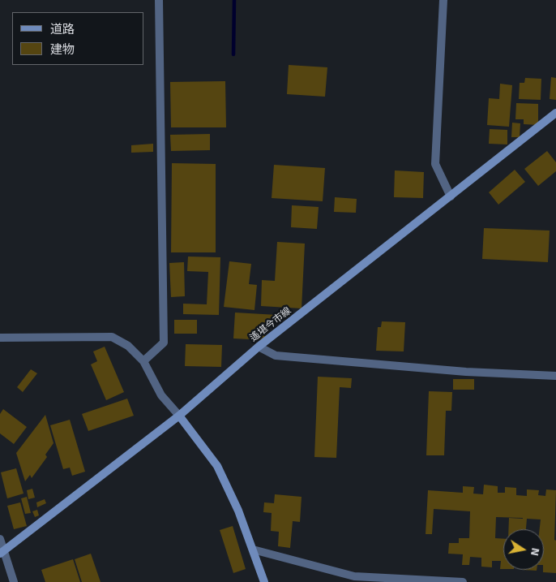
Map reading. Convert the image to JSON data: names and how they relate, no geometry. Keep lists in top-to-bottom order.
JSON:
{
  "streets": {
    "main road": ["遙堪今市線"]
  },
  "legend": ["道路", "建物"],
  "north": "right"
}
